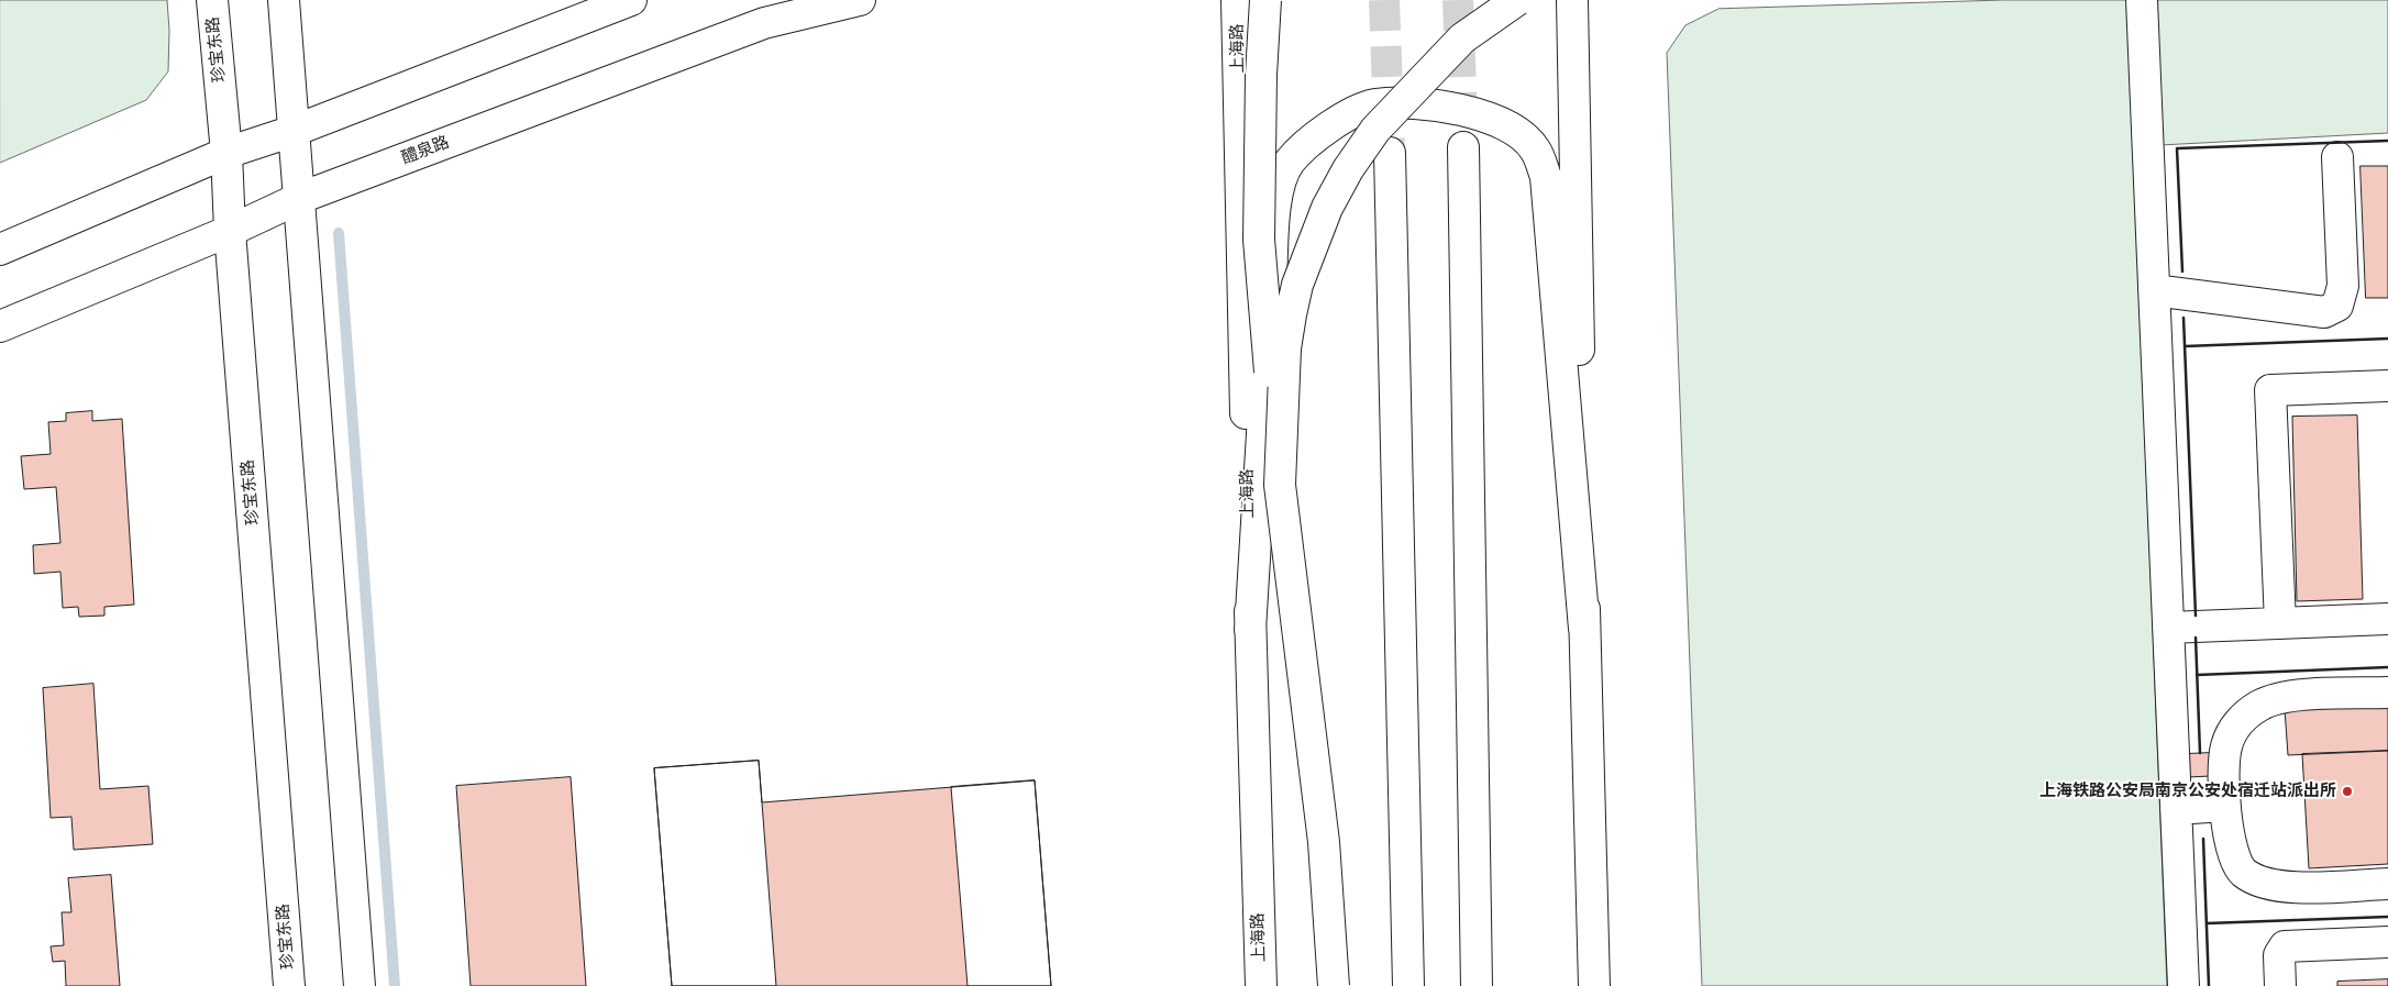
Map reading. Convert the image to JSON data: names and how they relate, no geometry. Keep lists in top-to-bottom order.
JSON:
{
  "streets": {
    "main road": ["上海路", "珍宝东路", "醴泉路"]
  },
  "crossings": [
    ["珍宝东路", "醴泉路"]
  ],
  "places": ["上海铁路公安局南京公安处宿迁站派出所"]
}
